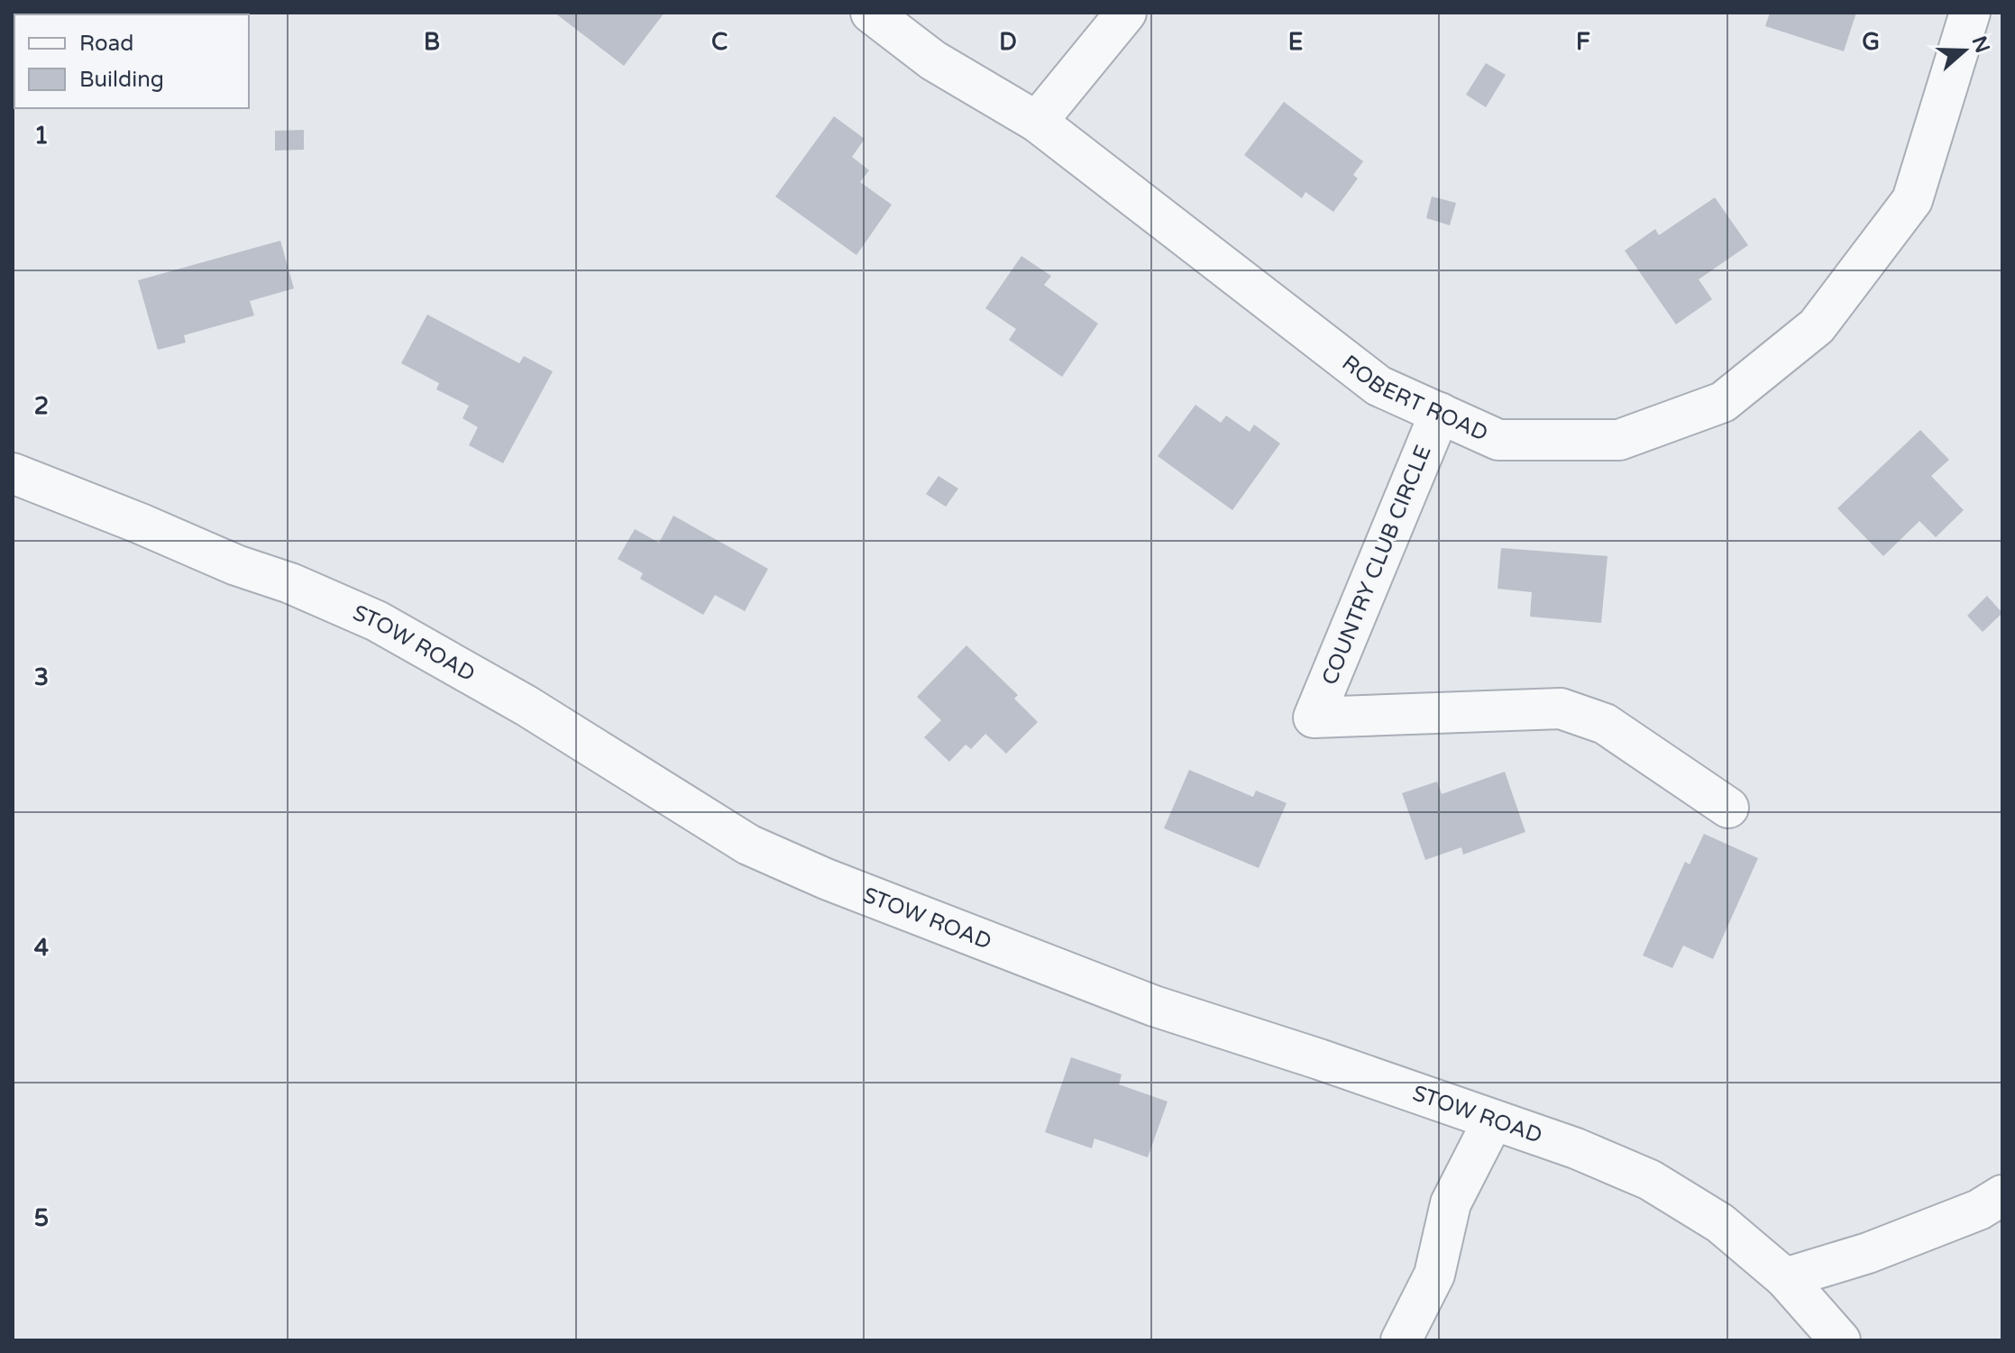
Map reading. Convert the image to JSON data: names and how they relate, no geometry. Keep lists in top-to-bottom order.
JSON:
{
  "streets": {
    "street": ["ROBERT ROAD", "COUNTRY CLUB CIRCLE", "STOW ROAD"]
  },
  "crossings": [
    ["ROBERT ROAD", "COUNTRY CLUB CIRCLE"]
  ],
  "legend": ["Road", "Building"],
  "north": "right",
  "grid": {
    "columns": [
      "B",
      "C",
      "D",
      "E",
      "F",
      "G"
    ],
    "rows": [
      "1",
      "2",
      "3",
      "4",
      "5"
    ]
  }
}
